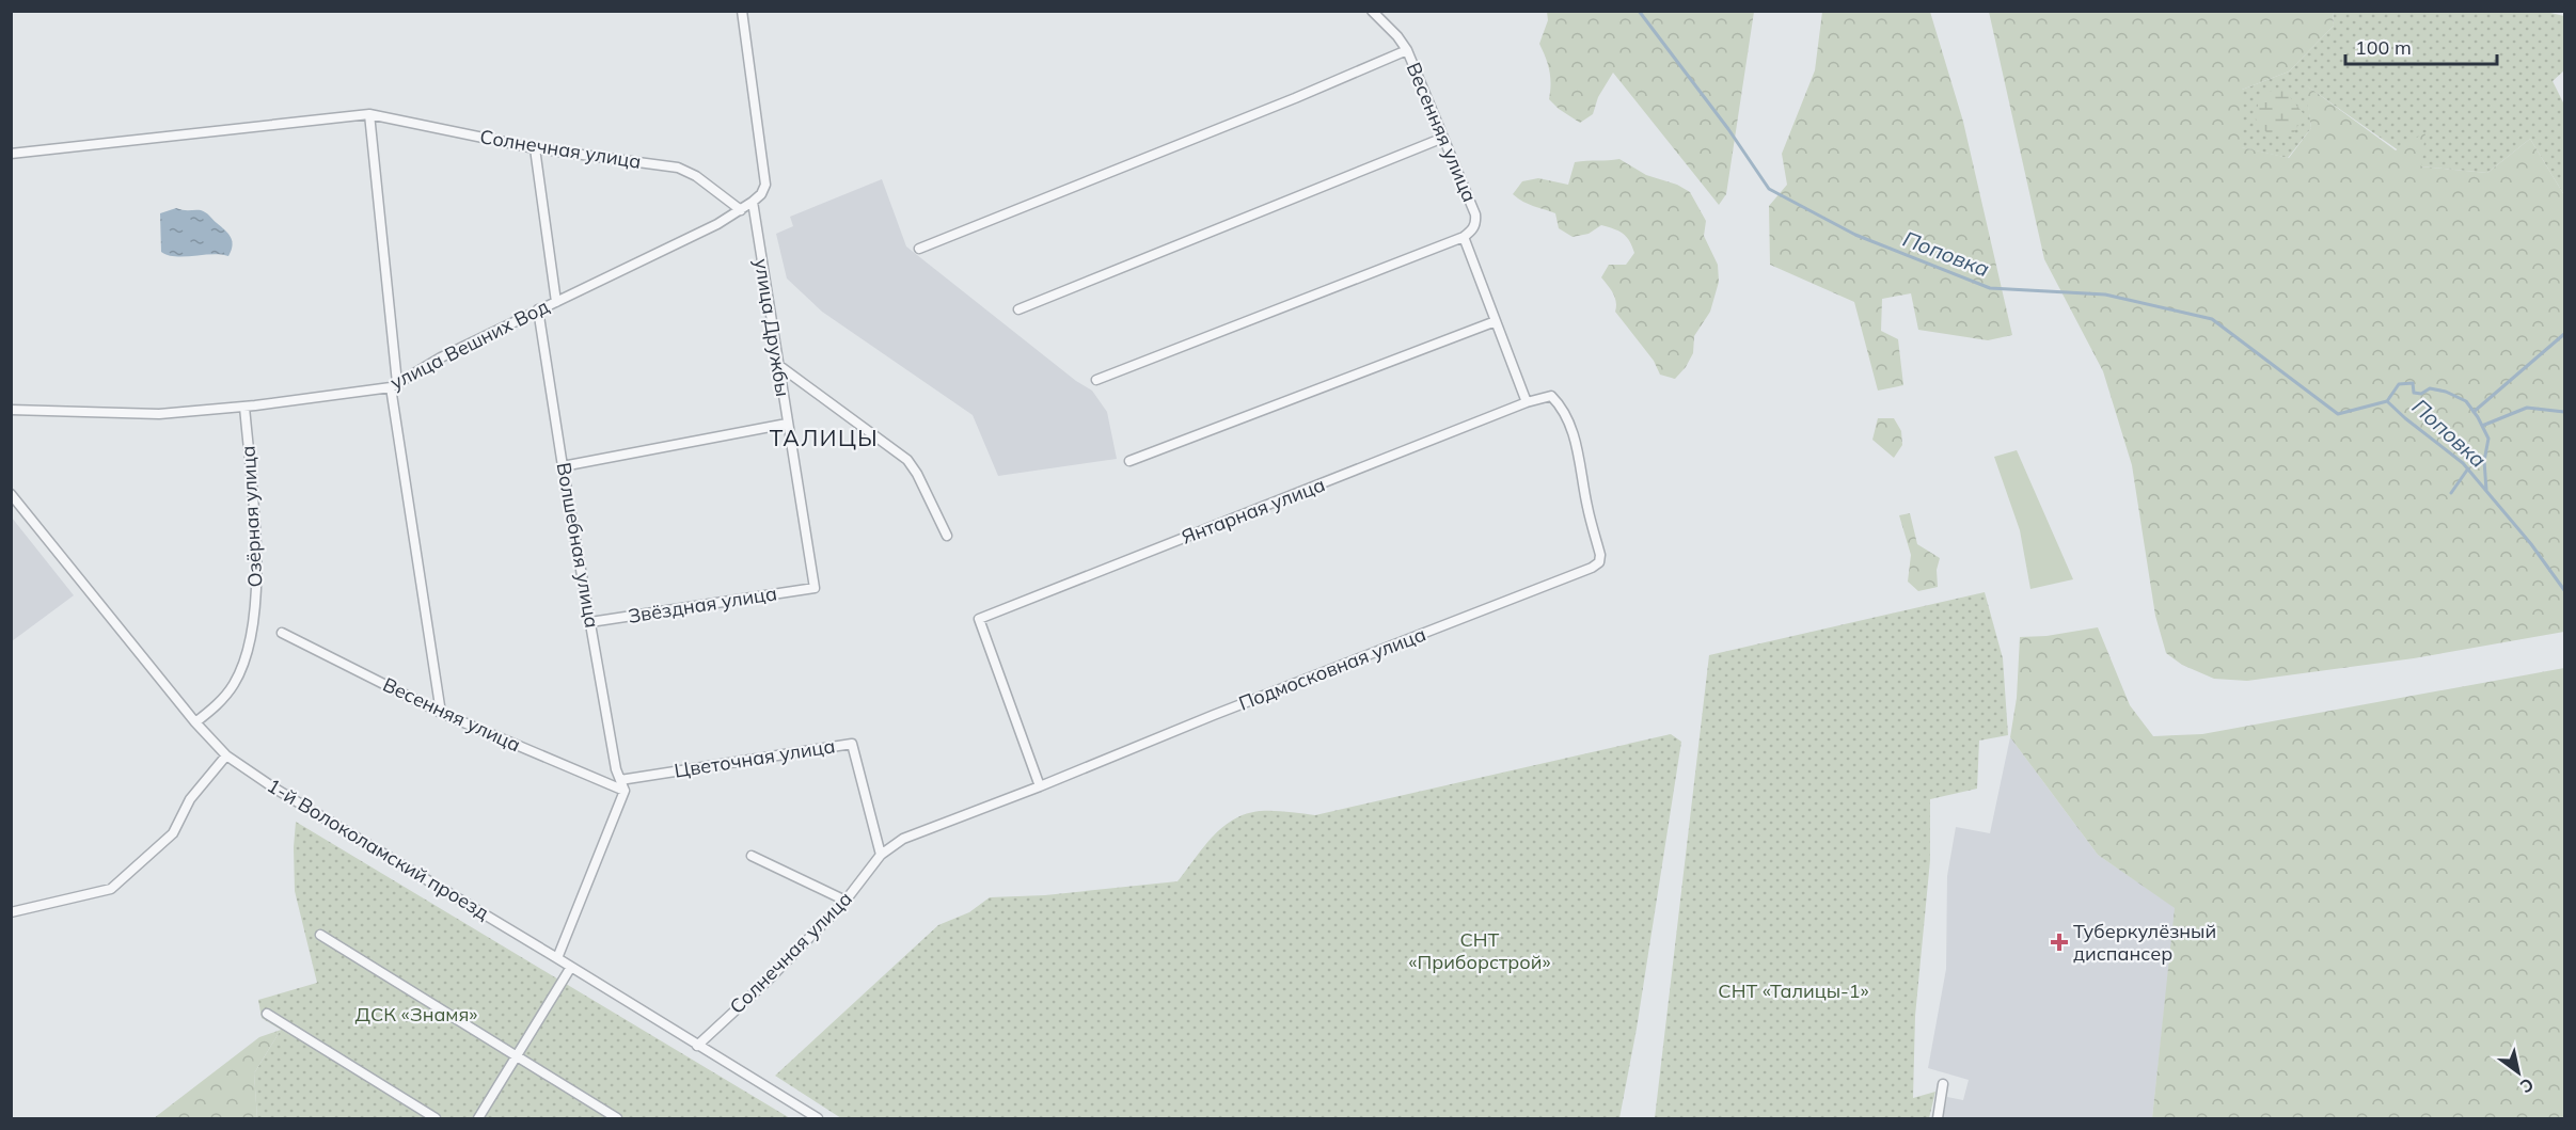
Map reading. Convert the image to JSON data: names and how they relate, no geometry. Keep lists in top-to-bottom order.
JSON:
{
  "streets": {
    "street": [
      "Весенняя улица",
      "Солнечная улица",
      "улица Дружбы",
      "улица Вешних Вод",
      "Янтарная улица",
      "Озёрная улица",
      "Волшебная улица",
      "Звёздная улица",
      "Подмосковная улица",
      "Цветочная улица",
      "1-й Волоколамский проезд"
    ]
  },
  "crossings": [
    ["Весенняя улица", "Волшебная улица"],
    ["Солнечная улица", "улица Вешних Вод"],
    ["Солнечная улица", "Подмосковная улица"],
    ["Солнечная улица", "Цветочная улица"],
    ["Солнечная улица", "1-й Волоколамский проезд"],
    ["улица Дружбы", "улица Вешних Вод"],
    ["улица Дружбы", "Звёздная улица"],
    ["улица Вешних Вод", "Озёрная улица"],
    ["улица Вешних Вод", "Волшебная улица"],
    ["Янтарная улица", "Подмосковная улица"],
    ["Озёрная улица", "1-й Волоколамский проезд"],
    ["Волшебная улица", "Звёздная улица"],
    ["Волшебная улица", "Цветочная улица"],
    ["Подмосковная улица", "Цветочная улица"]
  ],
  "districts": ["ТАЛИЦЫ"],
  "water": ["Поповка"],
  "parks": ["СНТ «Приборстрой»", "СНТ «Талицы-1»", "ДСК «Знамя»"],
  "places": {
    "health": ["Туберкулёзный диспансер"]
  },
  "scale_bar": "100 m",
  "north": "bottom right"
}
